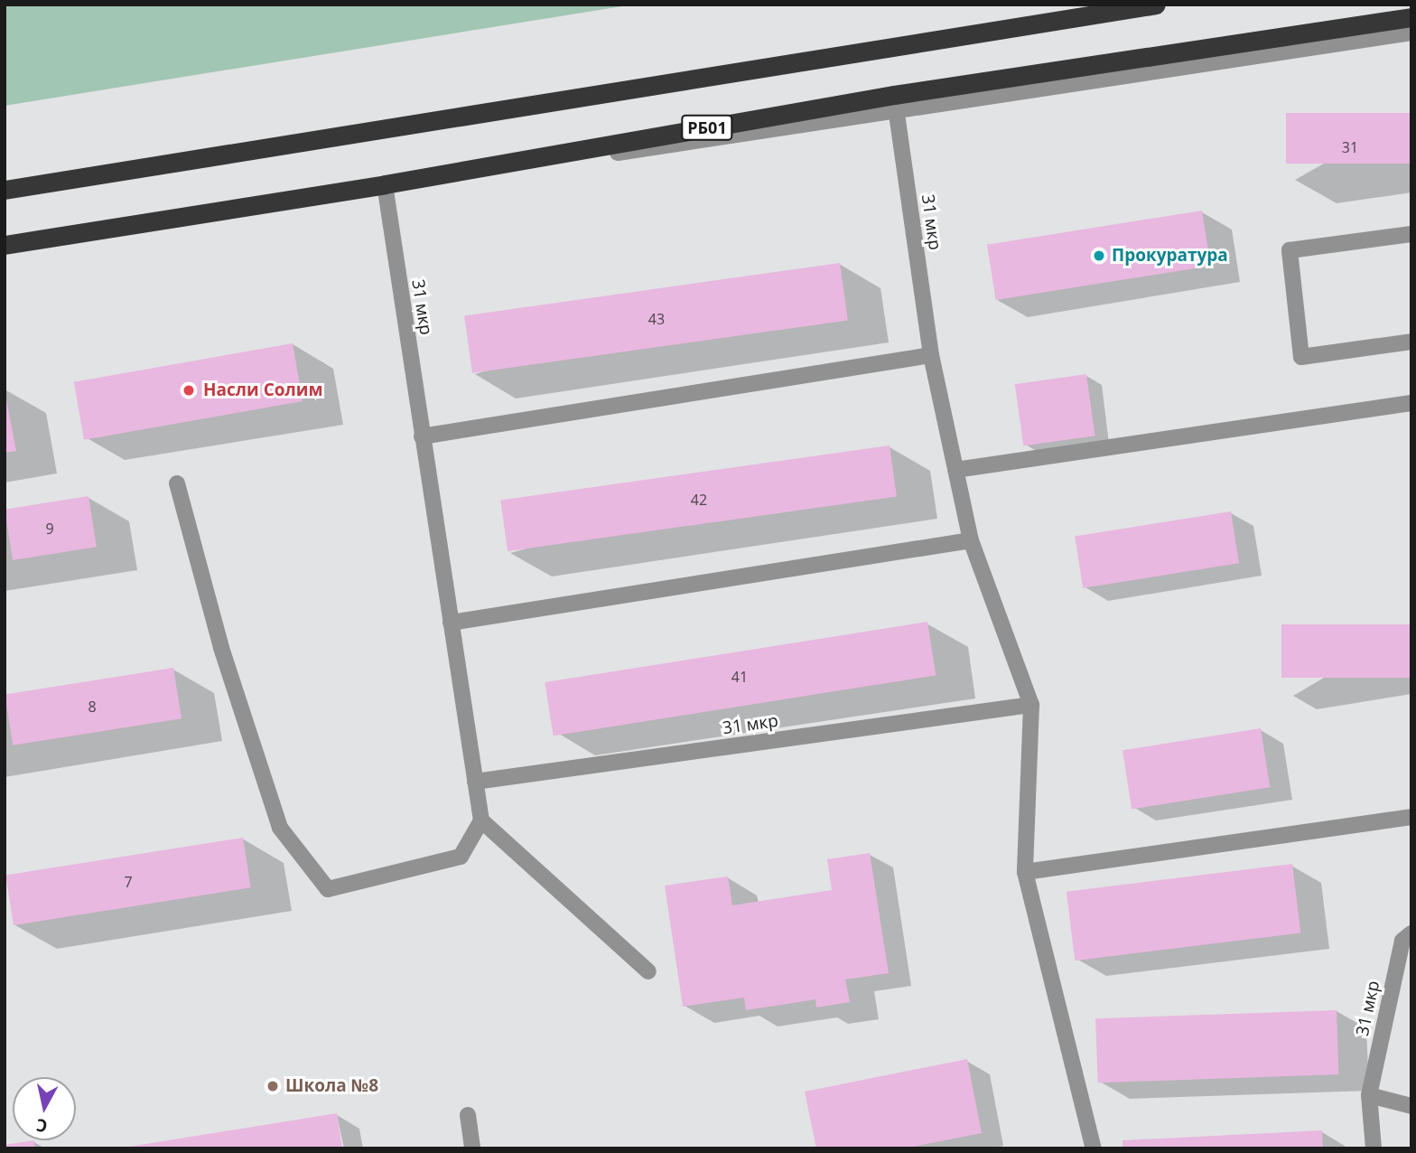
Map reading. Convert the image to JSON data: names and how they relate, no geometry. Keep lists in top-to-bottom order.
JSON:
{
  "streets": {
    "highway": ["РБ01"],
    "street": ["31 мкр"]
  },
  "crossings": [
    ["РБ01", "31 мкр"]
  ],
  "places": ["Прокуратура", "Насли Солим", "Школа №8"],
  "house_numbers": [
    "31",
    "43",
    "42",
    "9",
    "41",
    "8",
    "7"
  ],
  "north": "bottom"
}
